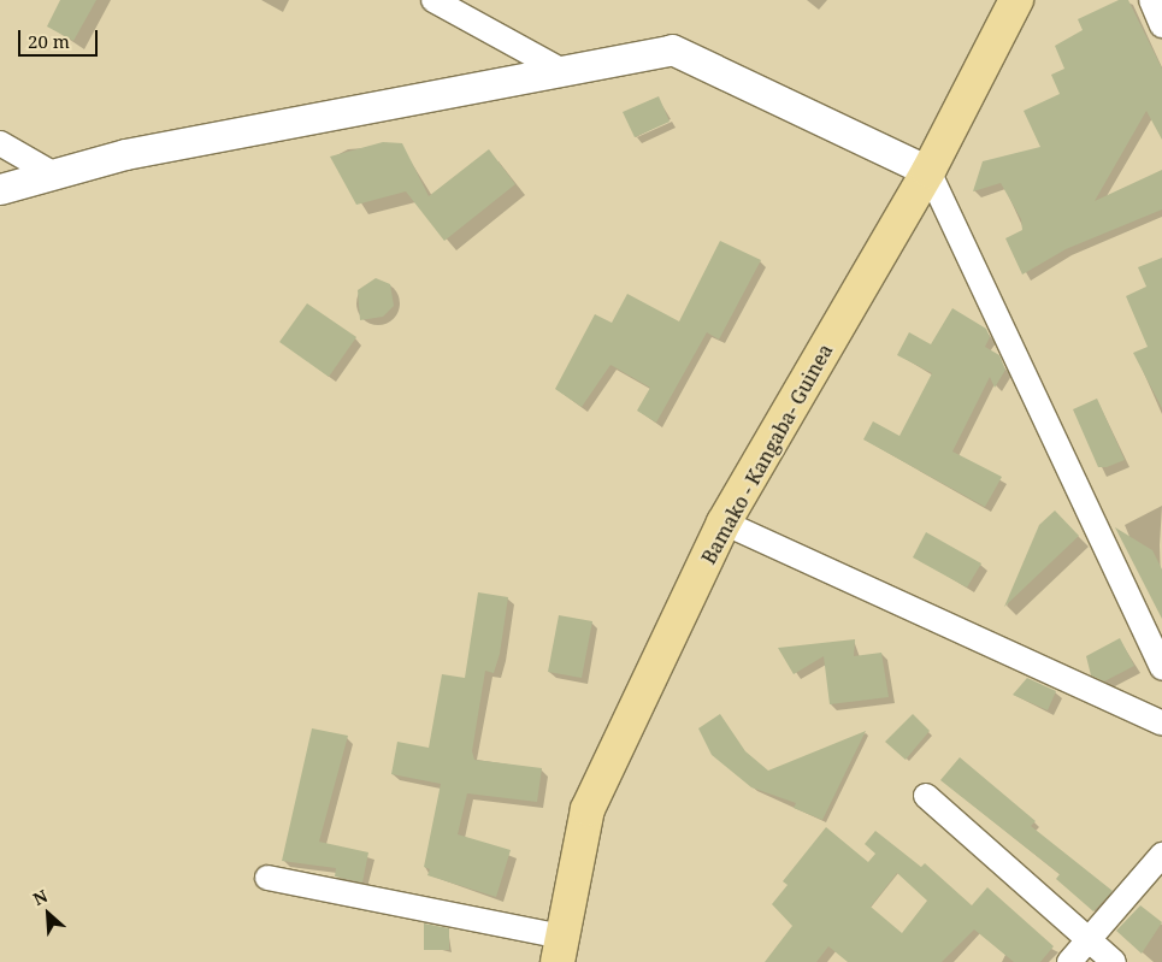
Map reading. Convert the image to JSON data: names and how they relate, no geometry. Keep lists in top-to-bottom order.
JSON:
{
  "streets": {
    "main road": ["Bamako - Kangaba- Guinea"]
  },
  "scale_bar": "20 m",
  "north": "top left"
}
